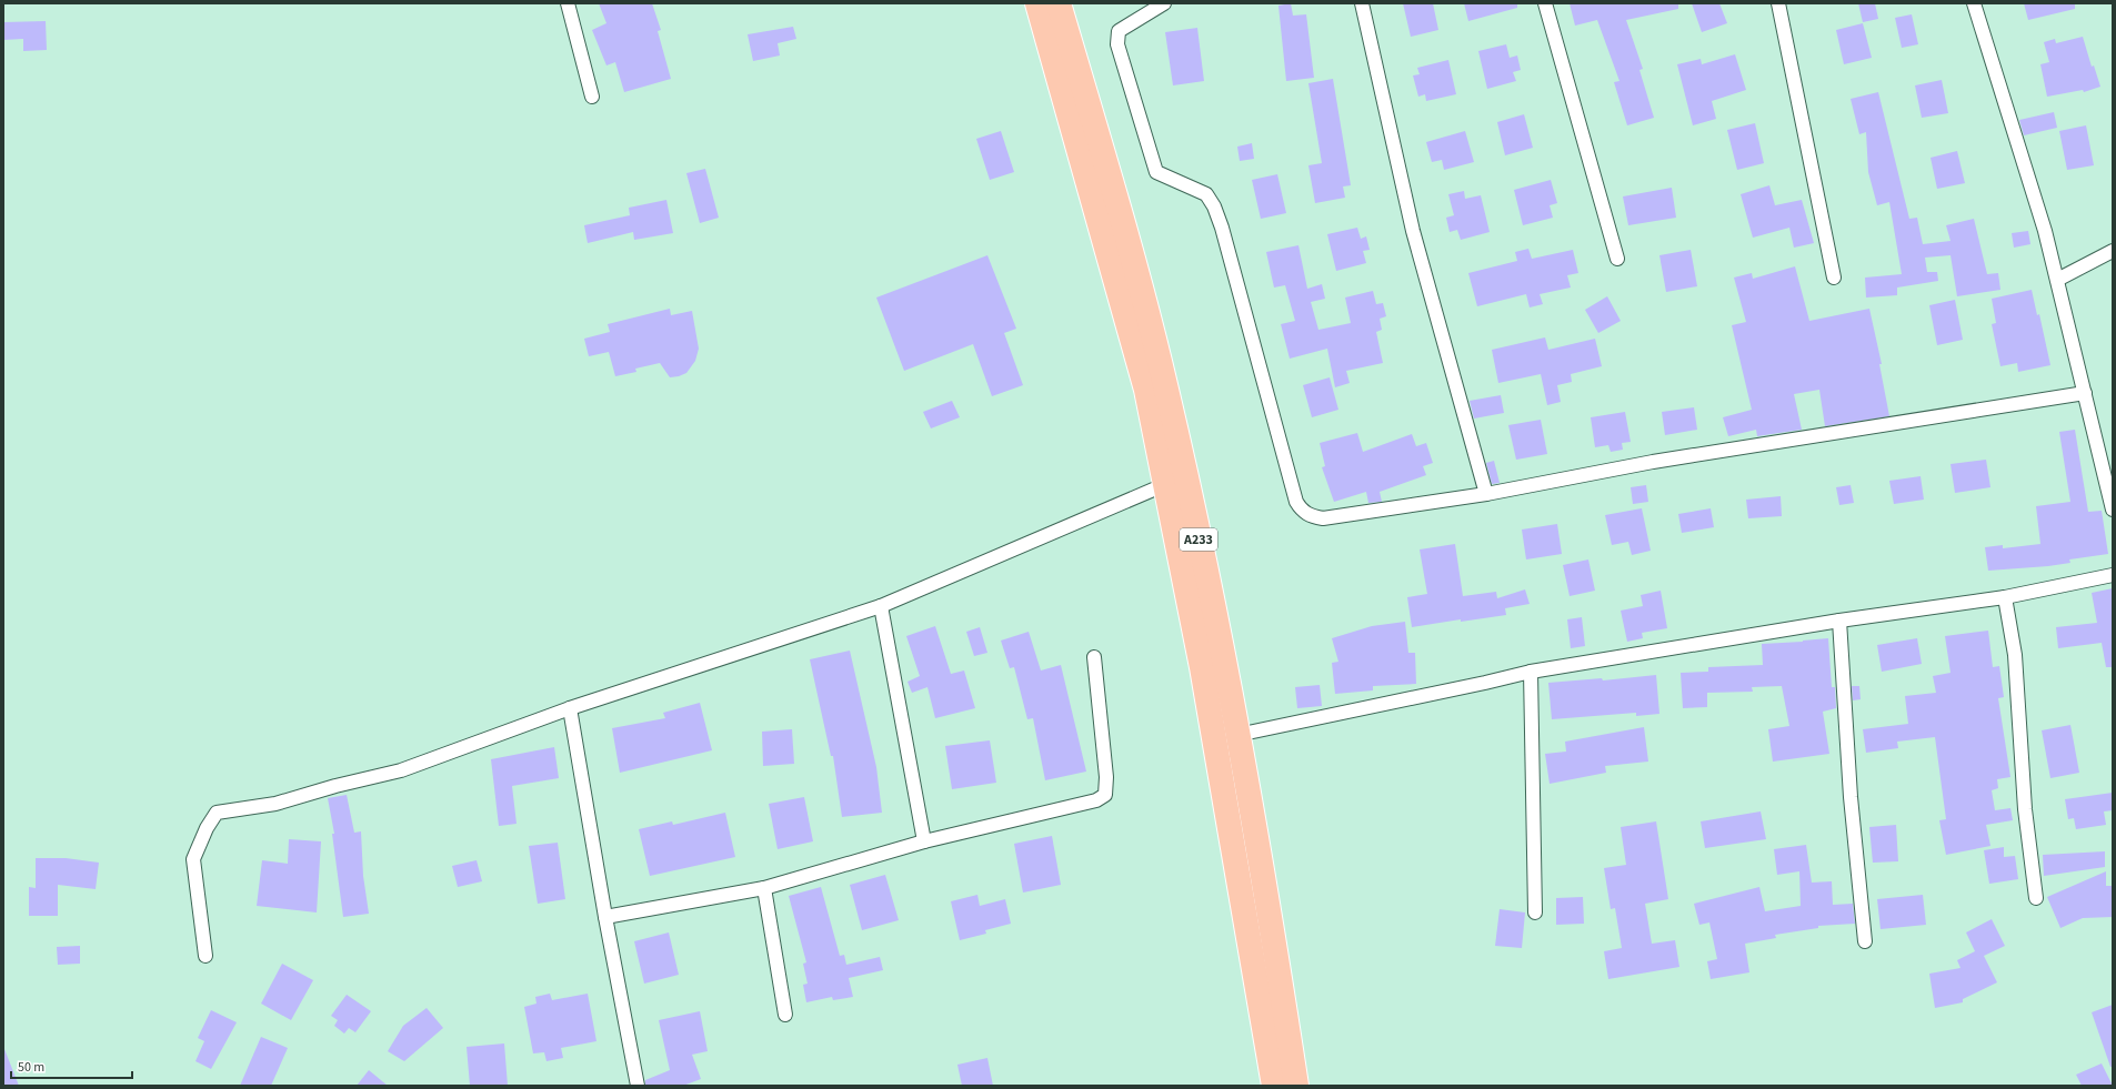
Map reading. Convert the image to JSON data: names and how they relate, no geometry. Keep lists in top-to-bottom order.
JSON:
{
  "streets": {
    "highway": ["A233"]
  },
  "scale_bar": "50 m"
}
